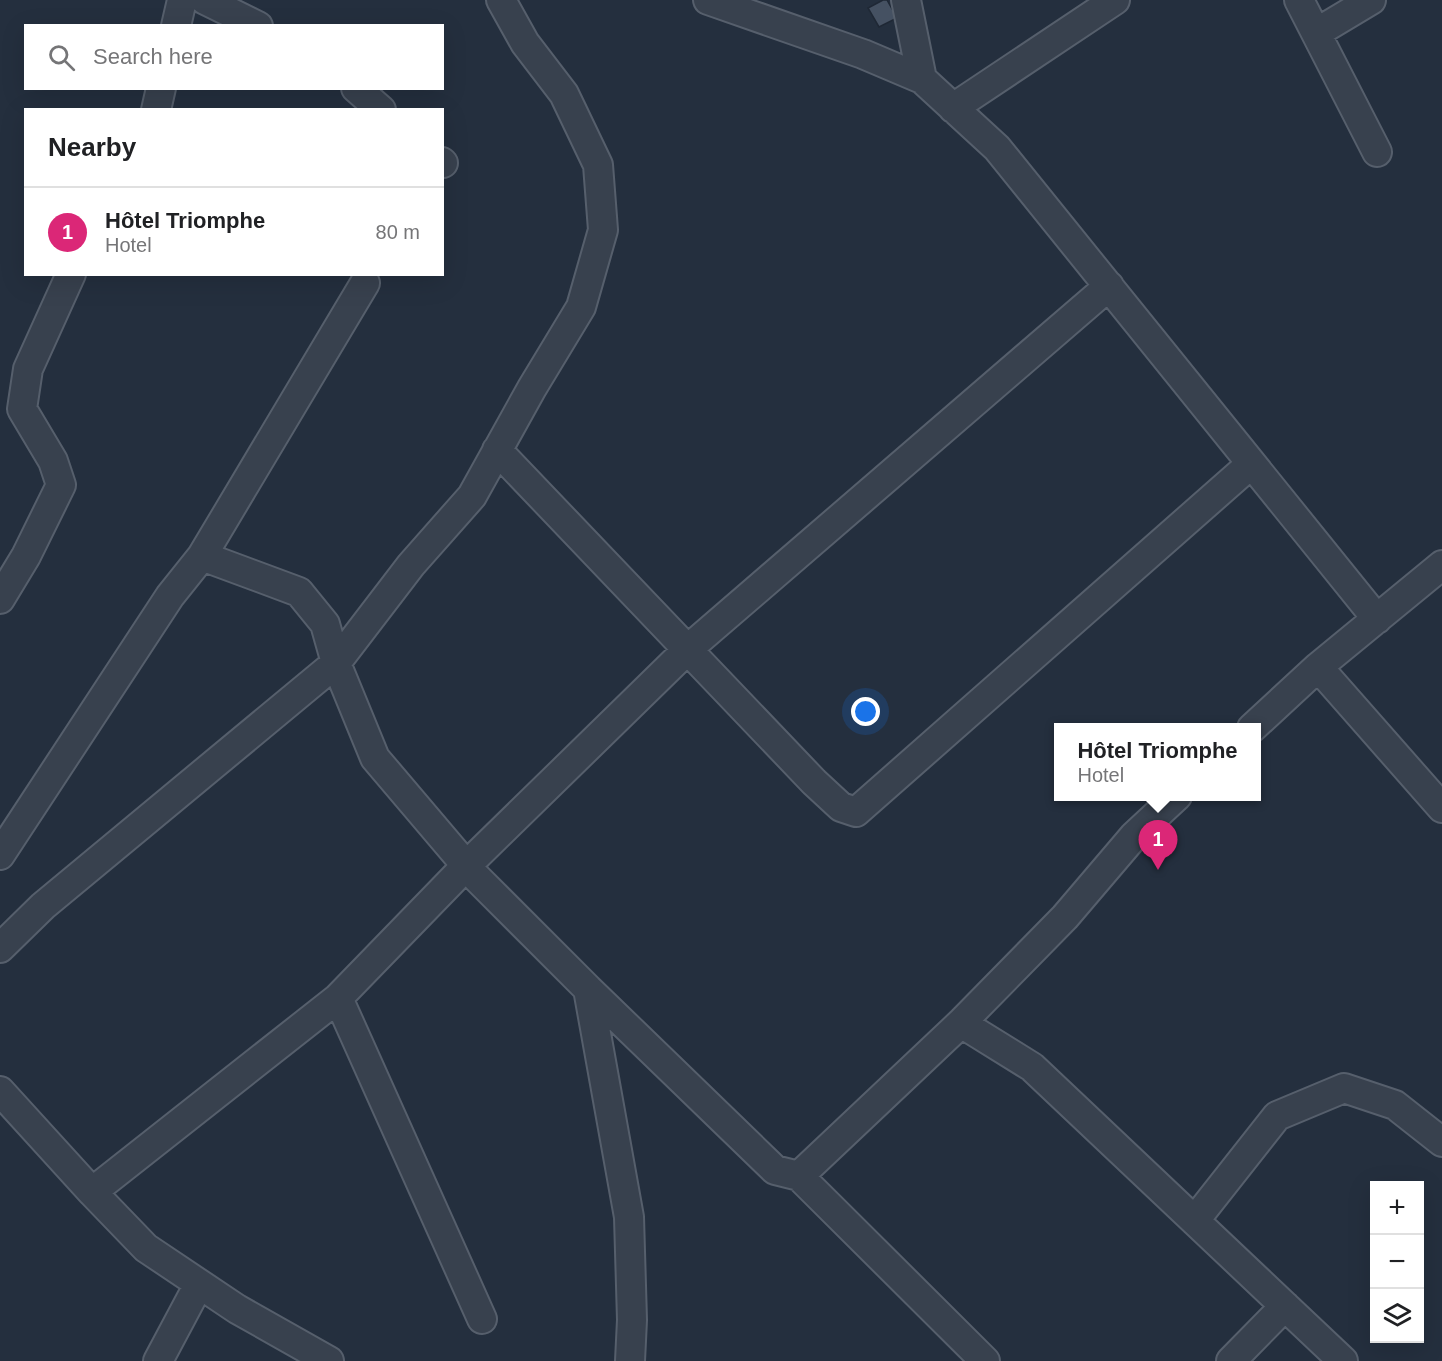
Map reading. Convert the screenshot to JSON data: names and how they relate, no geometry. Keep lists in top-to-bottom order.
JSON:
{
  "page": {
    "search": "Search here",
    "heading": "Nearby",
    "list": [
      {
        "mark": "1",
        "name": "Hôtel Triomphe",
        "note": "Hotel",
        "value": "80 m"
      }
    ],
    "popup": ["Hôtel Triomphe", "Hotel"],
    "pins": "1",
    "map_buttons": ["+", "−"]
  }
}
